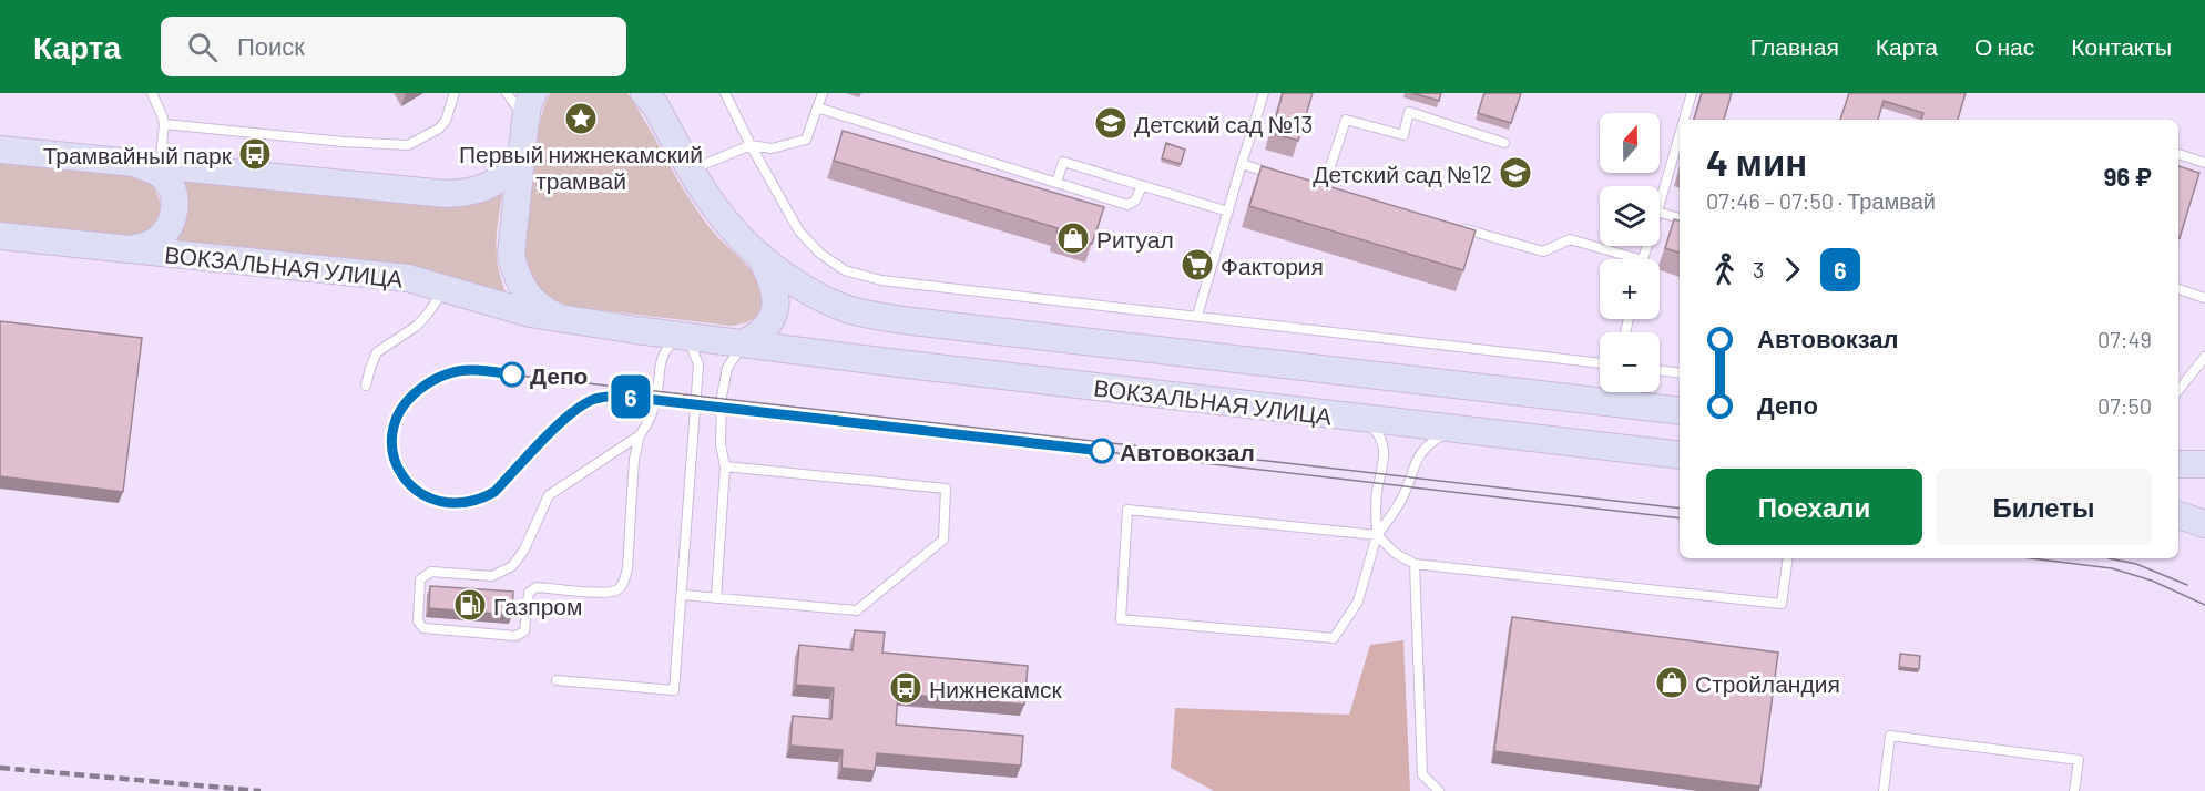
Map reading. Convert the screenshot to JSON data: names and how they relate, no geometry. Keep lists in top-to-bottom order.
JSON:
{
  "streets": {
    "main road": ["ВОКЗАЛЬНАЯ УЛИЦА"]
  },
  "places": {
    "place": ["Первый нижнекамский трамвай"],
    "school or university": ["Детский сад №13", "Детский сад №12"],
    "bus stop": ["Трамвайный парк", "Нижнекамск"],
    "shop": ["Ритуал", "Стройландия"],
    "supermarket": ["Фактория"],
    "other": ["Депо", "Автовокзал"],
    "fuel station": ["Газпром"]
  },
  "lines": ["tram line 6"],
  "north": "top",
  "page": {
    "header": "Карта",
    "search": "Поиск",
    "nav": [
      "Главная",
      "Карта",
      "О нас",
      "Контакты"
    ],
    "on_map": "6",
    "map_buttons": ["+", "−"],
    "heading": ["4 мин", "07:46 – 07:50 · Трамвай", "96 ₽"],
    "legs": ["3", "6"],
    "list": [
      {
        "name": "Автовокзал",
        "value": "07:49"
      },
      {
        "name": "Депо",
        "value": "07:50"
      }
    ],
    "buttons": ["Поехали", "Билеты"]
  }
}
